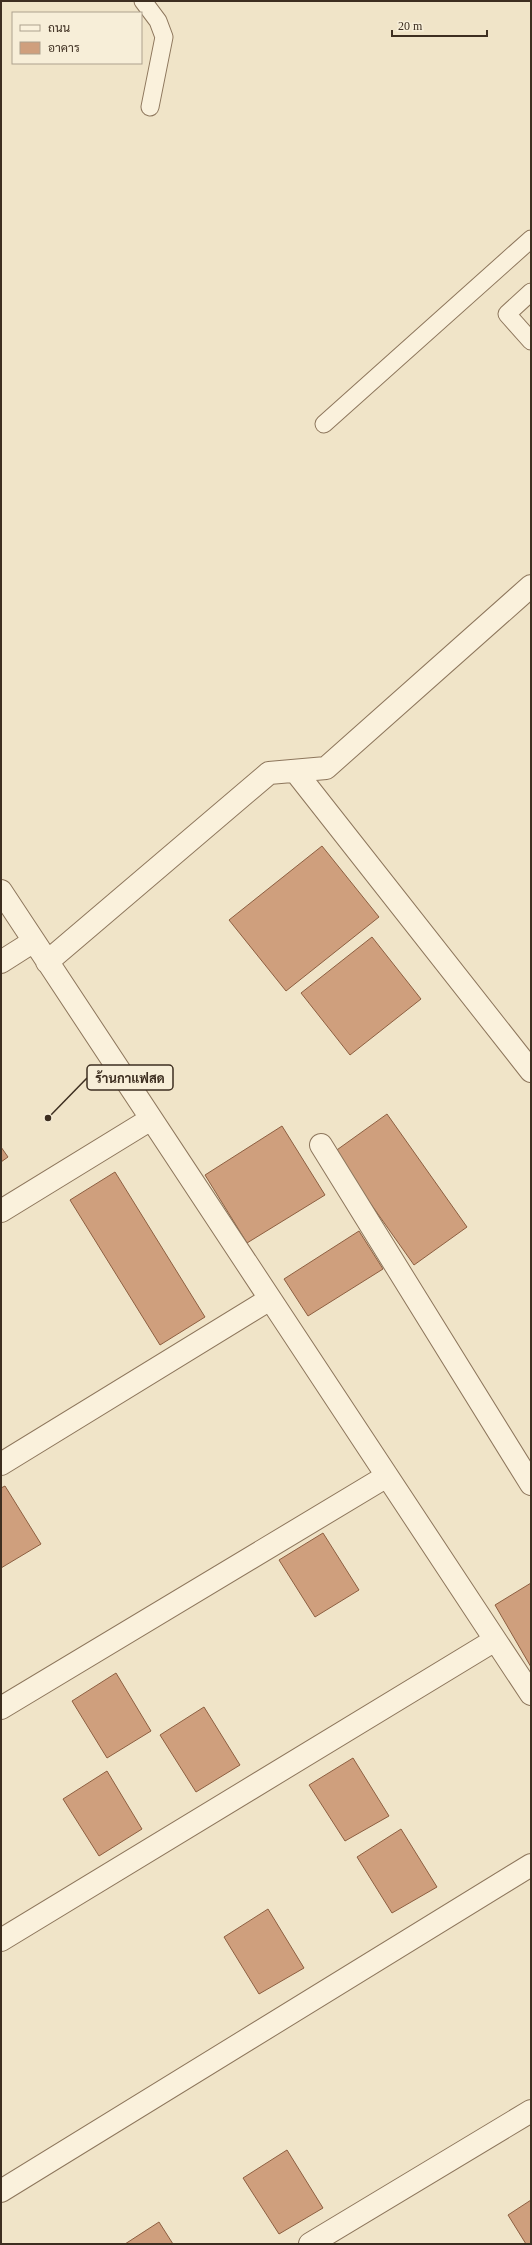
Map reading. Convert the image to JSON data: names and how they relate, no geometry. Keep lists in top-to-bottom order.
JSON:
{
  "places": ["ร้านกาแฟสด"],
  "legend": ["ถนน", "อาคาร"],
  "scale_bar": "20 m"
}
